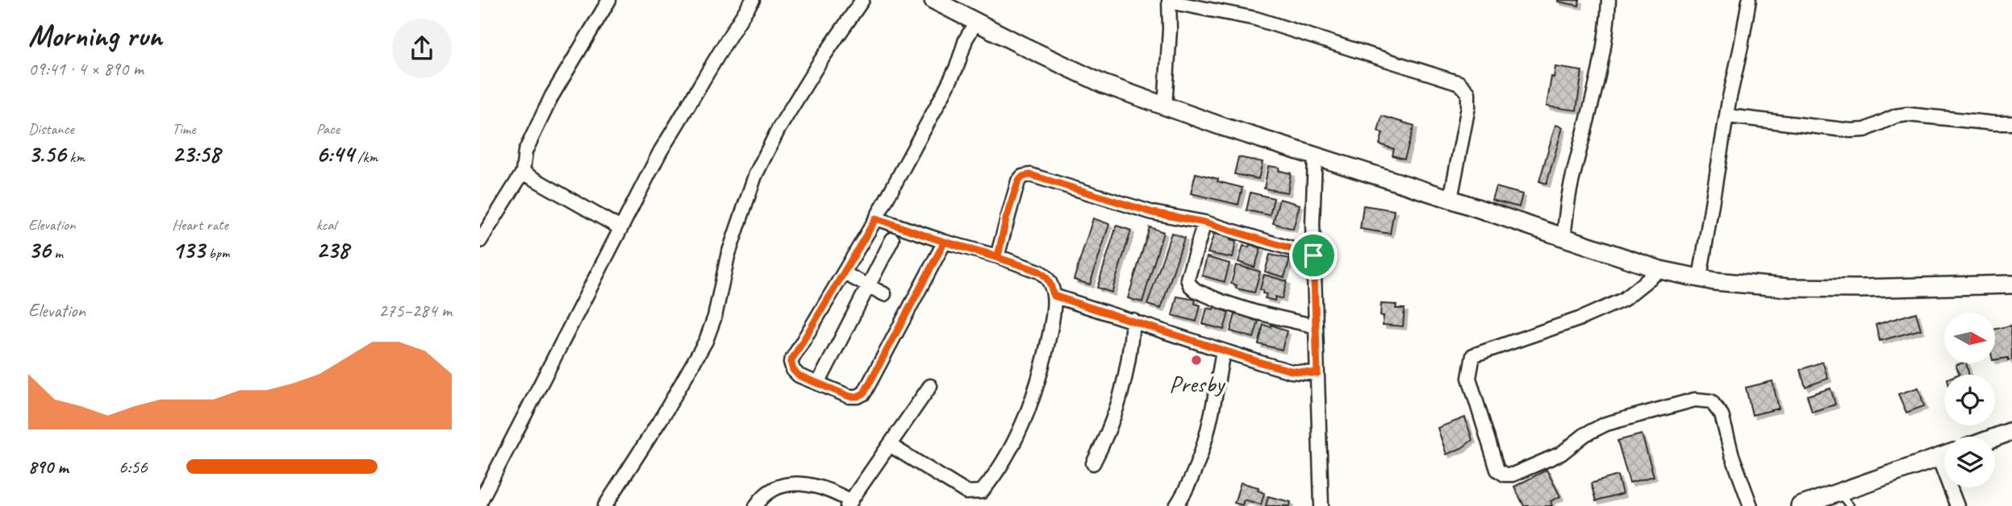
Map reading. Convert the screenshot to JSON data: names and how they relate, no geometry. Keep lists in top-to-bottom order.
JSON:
{
  "places": ["Presby"],
  "north": "right",
  "page": {
    "heading": ["Morning run", "09:41 · 4 × 890 m"],
    "stats": [
      ["Distance", "3.56 km"],
      ["Time", "23:58"],
      ["Pace", "6:44 /km"],
      ["Elevation", "36 m"],
      ["Heart rate", "133 bpm"],
      ["kcal", "238"]
    ],
    "chart": ["Elevation", "275–284 m"],
    "list": [
      {
        "name": "890 m",
        "note": "6:56"
      }
    ]
  }
}
